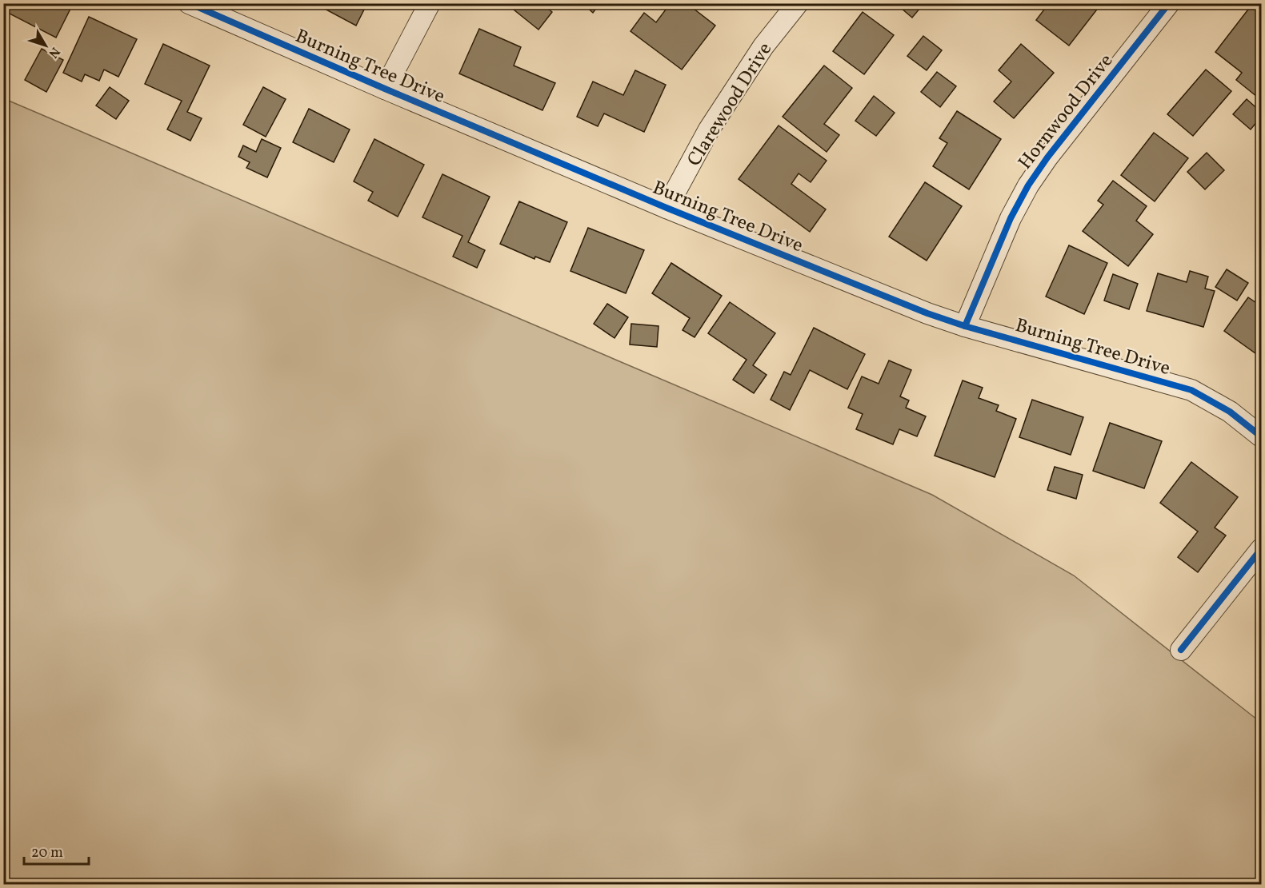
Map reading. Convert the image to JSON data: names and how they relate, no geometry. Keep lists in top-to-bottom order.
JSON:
{
  "streets": {
    "street": ["Burning Tree Drive", "Clarewood Drive", "Hornwood Drive"]
  },
  "crossings": [
    ["Burning Tree Drive", "Clarewood Drive"],
    ["Burning Tree Drive", "Hornwood Drive"]
  ],
  "scale_bar": "20 m",
  "north": "bottom right"
}
